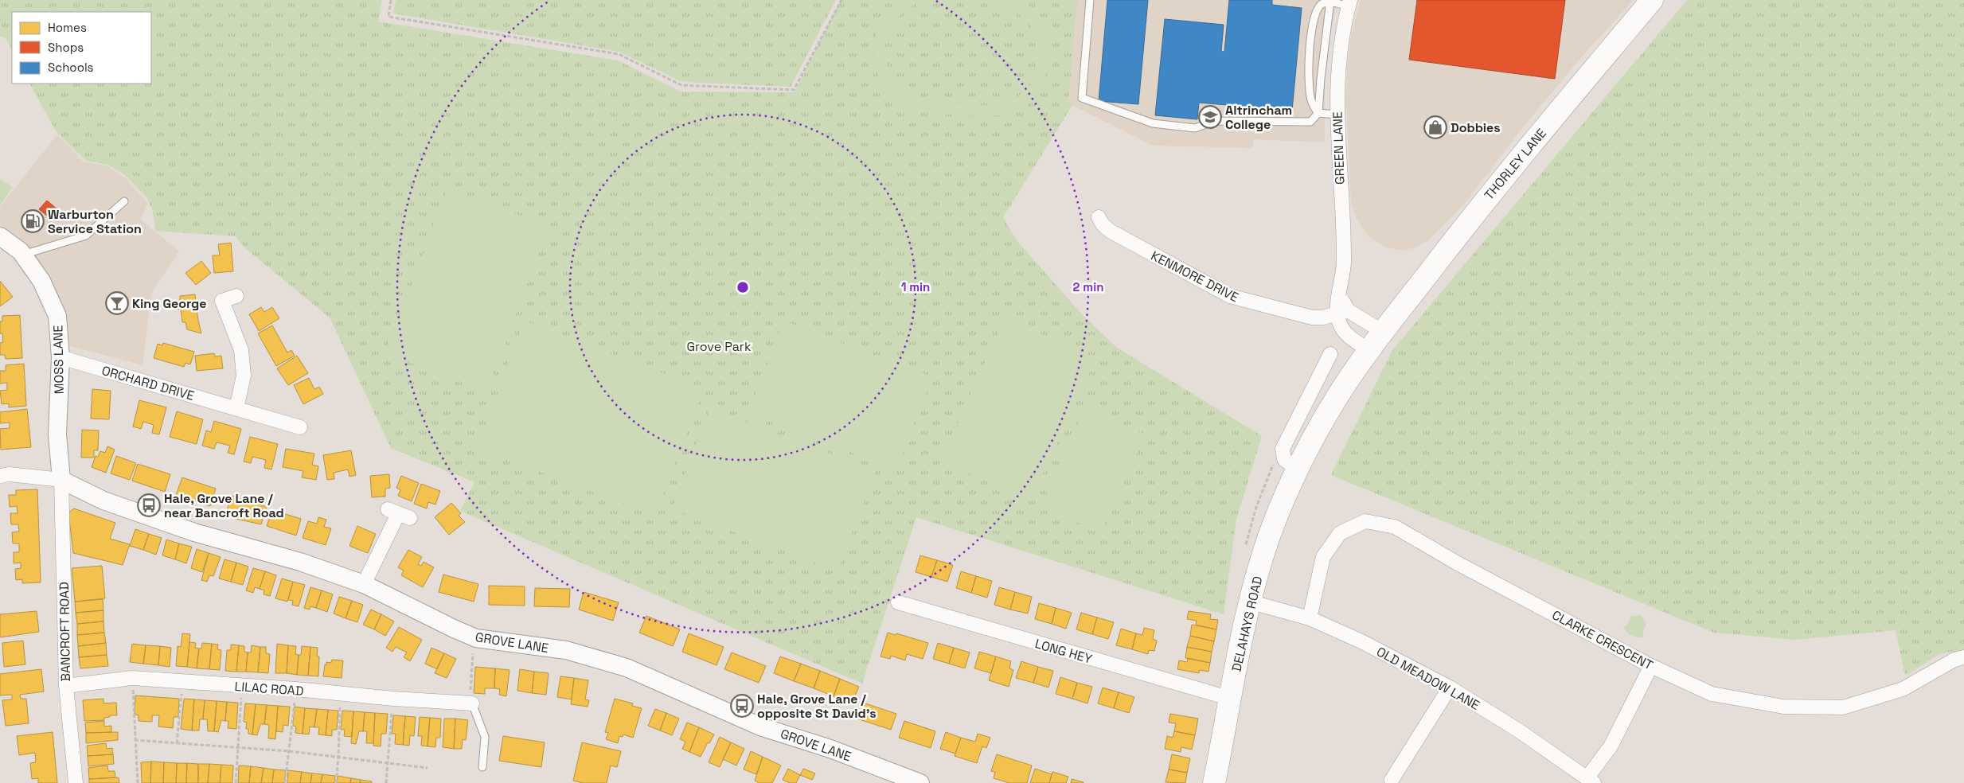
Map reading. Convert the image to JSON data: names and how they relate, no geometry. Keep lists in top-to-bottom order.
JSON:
{
  "streets": {
    "main road": ["THORLEY LANE", "DELAHAYS ROAD"],
    "street": [
      "GREEN LANE",
      "KENMORE DRIVE",
      "MOSS LANE",
      "ORCHARD DRIVE",
      "BANCROFT ROAD",
      "CLARKE CRESCENT",
      "GROVE LANE",
      "LONG HEY",
      "OLD MEADOW LANE",
      "LILAC ROAD"
    ]
  },
  "crossings": [
    ["GREEN LANE", "KENMORE DRIVE"],
    ["GREEN LANE", "DELAHAYS ROAD"],
    ["THORLEY LANE", "DELAHAYS ROAD"],
    ["MOSS LANE", "ORCHARD DRIVE"],
    ["MOSS LANE", "BANCROFT ROAD"],
    ["MOSS LANE", "GROVE LANE"],
    ["DELAHAYS ROAD", "LONG HEY"],
    ["DELAHAYS ROAD", "OLD MEADOW LANE"],
    ["BANCROFT ROAD", "GROVE LANE"],
    ["BANCROFT ROAD", "LILAC ROAD"],
    ["CLARKE CRESCENT", "OLD MEADOW LANE"]
  ],
  "parks": ["Grove Park"],
  "places": {
    "school or university": ["Altrincham College"],
    "shop": ["Dobbies"],
    "fuel station": ["Warburton Service Station"],
    "bar": ["King George"],
    "bus stop": ["Hale, Grove Lane / near Bancroft Road", "Hale, Grove Lane / opposite St David's"]
  },
  "legend": ["Homes", "Shops", "Schools"],
  "rings": ["1 min", "2 min"]
}
